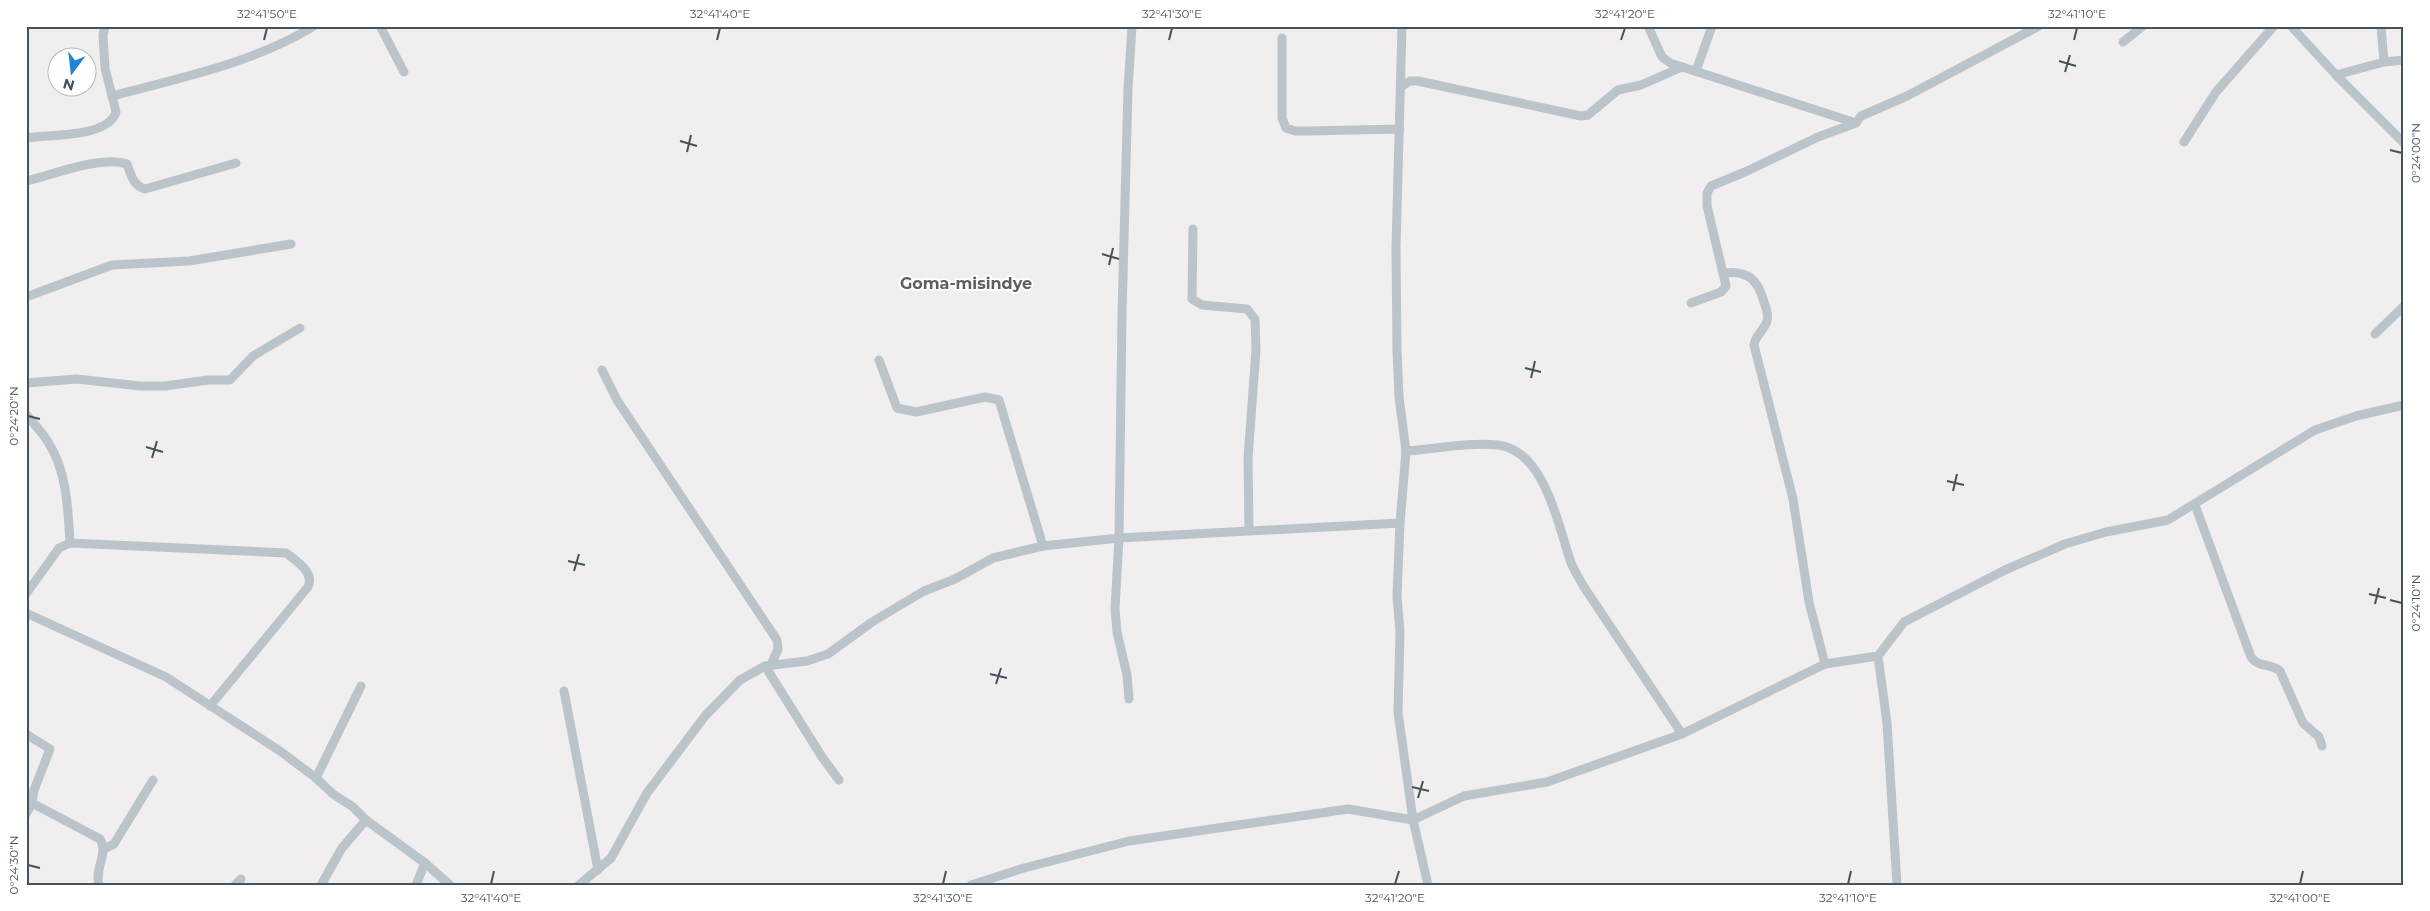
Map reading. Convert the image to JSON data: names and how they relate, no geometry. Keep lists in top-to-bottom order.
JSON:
{
  "districts": ["Goma-misindye"],
  "north": "bottom",
  "coordinates": [
    "32°41'50\"E",
    "32°41'40\"E",
    "32°41'30\"E",
    "32°41'20\"E",
    "32°41'10\"E",
    "0°24'00\"N",
    "0°24'20\"N",
    "0°24'10\"N",
    "0°24'30\"N",
    "32°41'00\"E"
  ]
}
